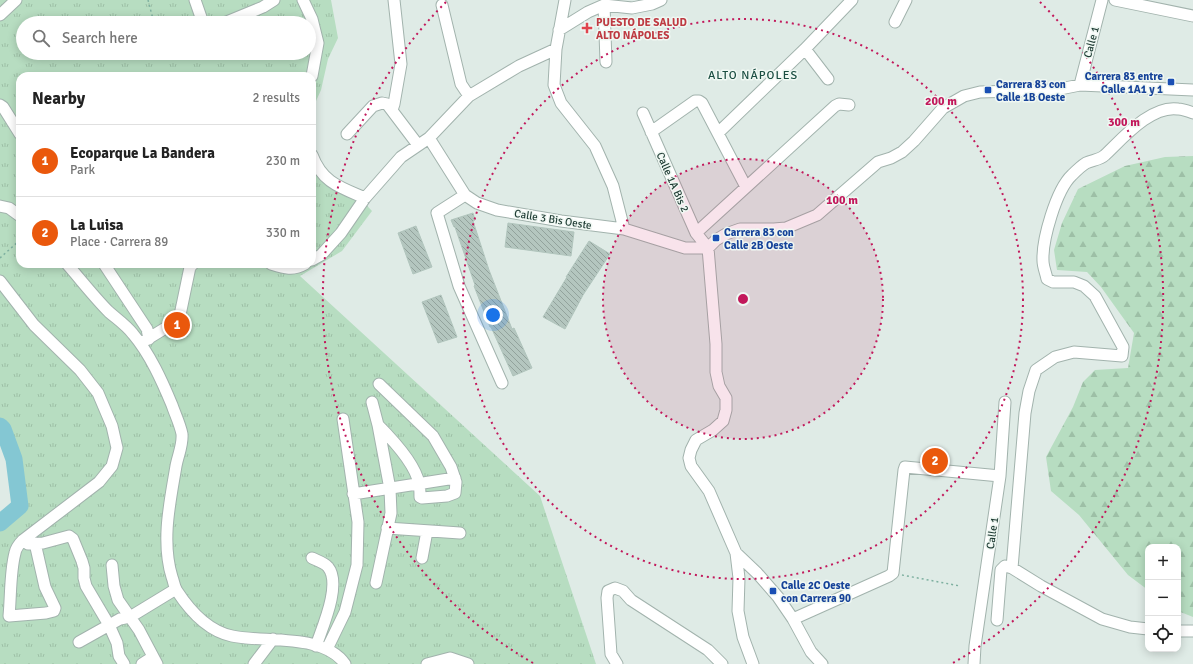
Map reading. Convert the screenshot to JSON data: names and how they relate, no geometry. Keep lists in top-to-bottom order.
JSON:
{
  "streets": {
    "street": ["Calle 1", "Calle 1A Bis 2", "Calle 3 Bis Oeste"]
  },
  "crossings": [
    ["Calle 1A Bis 2", "Calle 3 Bis Oeste"]
  ],
  "districts": ["ALTO NÁPOLES"],
  "places": {
    "health": ["PUESTO DE SALUD ALTO NÁPOLES"],
    "transit": [
      "Carrera 83 entre Calle 1A1 y 1",
      "Carrera 83 con Calle 1B Oeste",
      "Carrera 83 con Calle 2B Oeste",
      "Calle 2C Oeste con Carrera 90"
    ]
  },
  "page": {
    "search": "Search here",
    "heading": ["Nearby", "2 results"],
    "list": [
      {
        "mark": "1",
        "name": "Ecoparque La Bandera",
        "note": "Park",
        "value": "230 m"
      },
      {
        "mark": "2",
        "name": "La Luisa",
        "note": "Place · Carrera 89",
        "value": "330 m"
      }
    ],
    "pins": ["1", "2"],
    "map_buttons": ["+", "−"]
  },
  "rings": ["200 m", "300 m", "100 m"]
}
